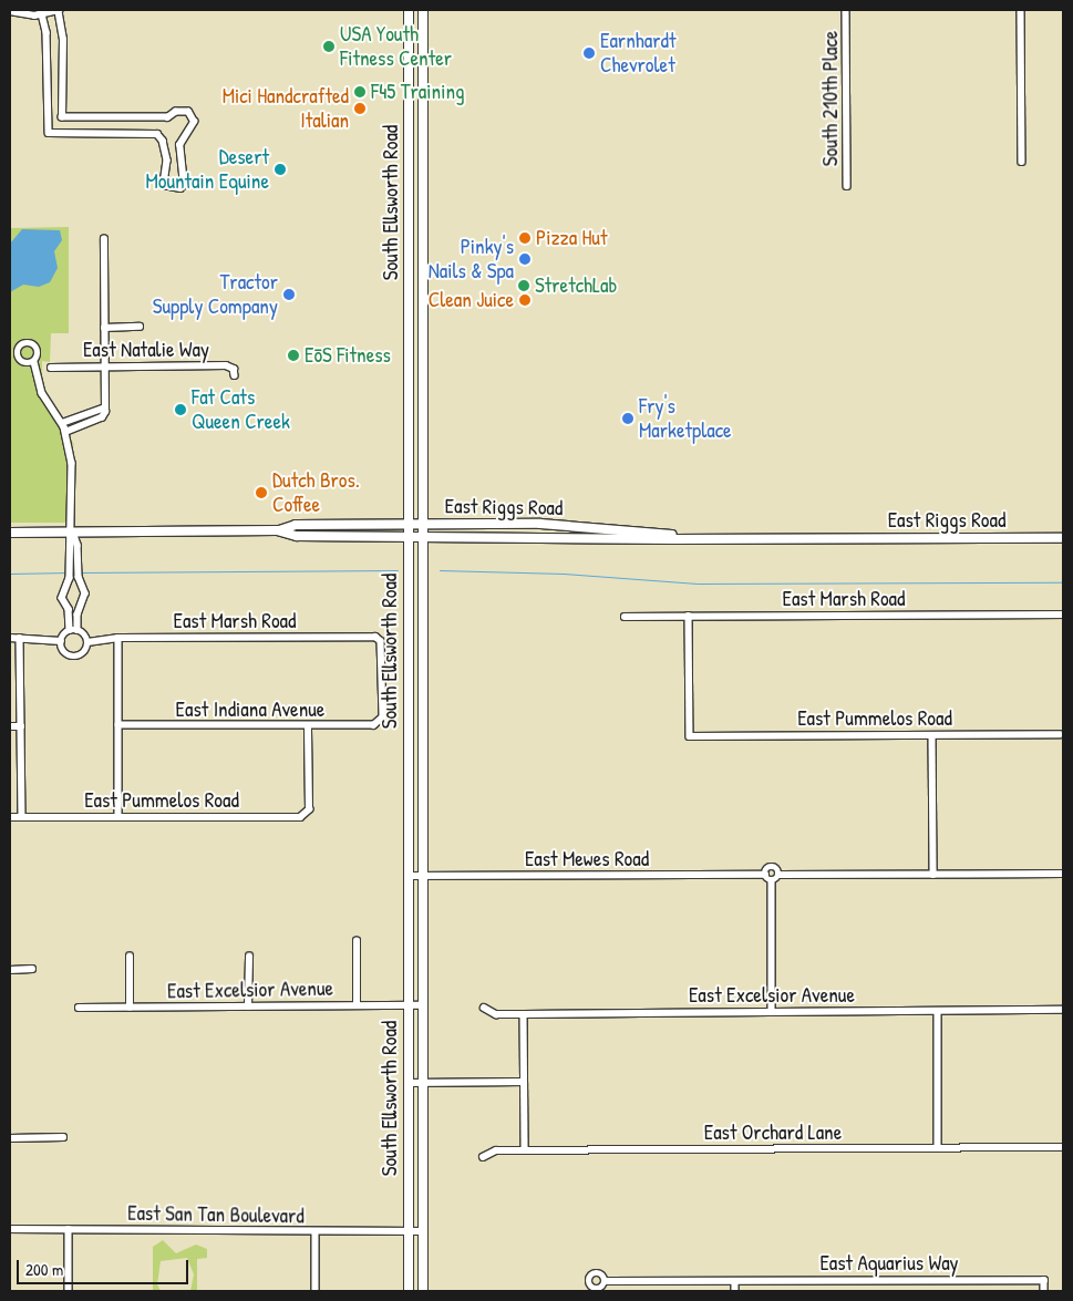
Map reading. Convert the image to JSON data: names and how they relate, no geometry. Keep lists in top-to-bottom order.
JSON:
{
  "streets": {
    "main road": ["South Ellsworth Road", "East Riggs Road"],
    "street": [
      "South 210th Place",
      "East Natalie Way",
      "East Marsh Road",
      "East Indiana Avenue",
      "East Pummelos Road",
      "East Mewes Road",
      "East Excelsior Avenue",
      "East Orchard Lane",
      "East San Tan Boulevard",
      "East Aquarius Way"
    ]
  },
  "crossings": [
    ["South Ellsworth Road", "East Riggs Road"],
    ["South Ellsworth Road", "East Mewes Road"],
    ["South Ellsworth Road", "East Excelsior Avenue"],
    ["South Ellsworth Road", "East San Tan Boulevard"],
    ["East Marsh Road", "East Indiana Avenue"],
    ["East Marsh Road", "East Pummelos Road"],
    ["East Indiana Avenue", "East Pummelos Road"]
  ],
  "places": [
    "USA Youth Fitness Center",
    "Earnhardt Chevrolet",
    "F45 Training",
    "Mici Handcrafted Italian",
    "Desert Mountain Equine",
    "Pizza Hut",
    "Pinky's Nails & Spa",
    "StretchLab",
    "Tractor Supply Company",
    "Clean Juice",
    "EōS Fitness",
    "Fat Cats Queen Creek",
    "Fry's Marketplace",
    "Dutch Bros. Coffee"
  ],
  "scale_bar": "200 m"
}
